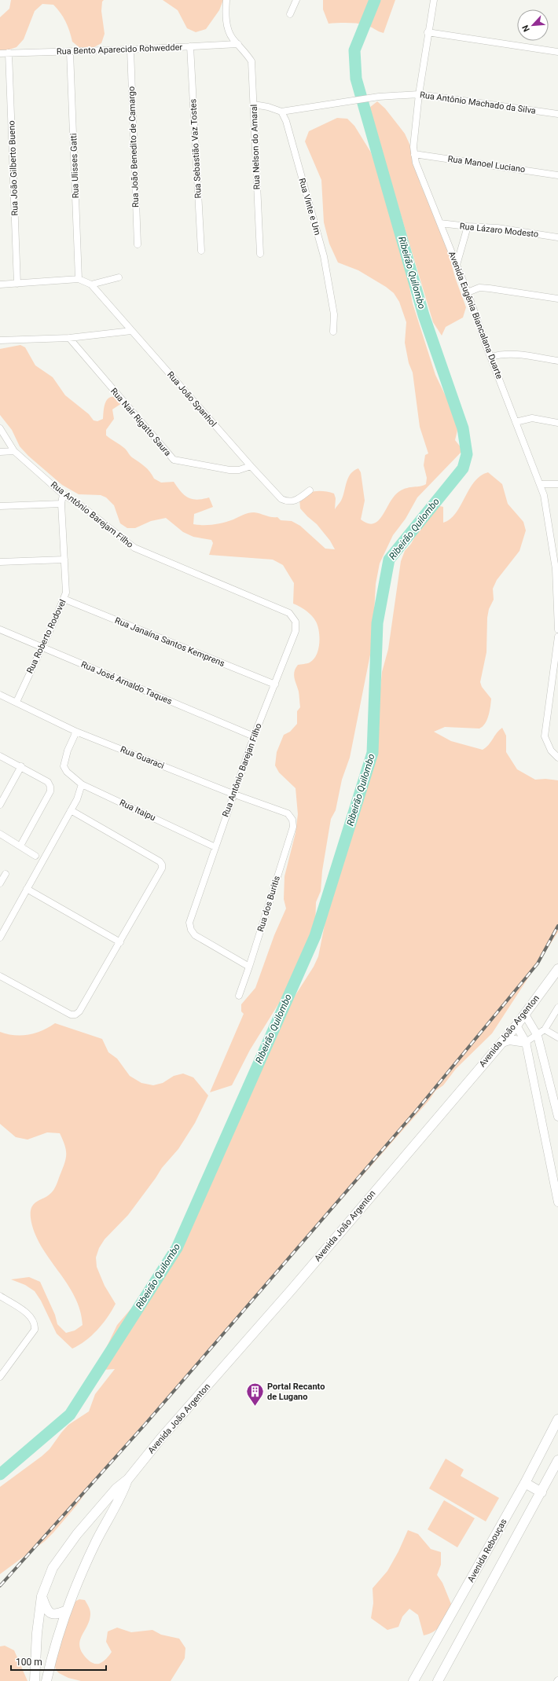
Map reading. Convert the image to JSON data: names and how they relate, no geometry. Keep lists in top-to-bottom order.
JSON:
{
  "streets": {
    "main road": ["Avenida João Argenton", "Avenida Rebouças"],
    "street": [
      "Rua Bento Aparecido Rohwedder",
      "Rua Antônio Machado da Silva",
      "Rua João Benedito de Camargo",
      "Rua Nelson do Amaral",
      "Rua Sebastião Vaz Tostes",
      "Rua Manoel Luciano",
      "Rua Ulisses Gatti",
      "Rua João Gilberto Bueno",
      "Rua Vinte e Um",
      "Rua Lázaro Modesto",
      "Avenida Eugênia Biancalana Duarte",
      "Rua João Spanhol",
      "Rua Nair Rigatto Saura",
      "Rua Antônio Barejam Filho",
      "Rua Roberto Rodovel",
      "Rua Janaína Santos Kemprens",
      "Rua José Arnaldo Taques",
      "Rua Guaraci",
      "Rua Antônio Barejan Filho",
      "Rua Itaipu",
      "Rua dos Buritis"
    ]
  },
  "crossings": [
    ["Rua Bento Aparecido Rohwedder", "Rua João Benedito de Camargo"],
    ["Rua Bento Aparecido Rohwedder", "Rua Nelson do Amaral"],
    ["Rua Bento Aparecido Rohwedder", "Rua Sebastião Vaz Tostes"],
    ["Rua Bento Aparecido Rohwedder", "Rua Ulisses Gatti"],
    ["Rua Bento Aparecido Rohwedder", "Rua João Gilberto Bueno"],
    ["Rua Antônio Machado da Silva", "Rua Vinte e Um"],
    ["Rua Antônio Machado da Silva", "Avenida Eugênia Biancalana Duarte"],
    ["Rua Manoel Luciano", "Avenida Eugênia Biancalana Duarte"],
    ["Rua Ulisses Gatti", "Rua João Spanhol"],
    ["Rua Lázaro Modesto", "Avenida Eugênia Biancalana Duarte"],
    ["Rua João Spanhol", "Rua Nair Rigatto Saura"],
    ["Rua Antônio Barejam Filho", "Rua Roberto Rodovel"],
    ["Rua Antônio Barejam Filho", "Rua Antônio Barejan Filho"],
    ["Rua Roberto Rodovel", "Rua Janaína Santos Kemprens"],
    ["Rua Roberto Rodovel", "Rua José Arnaldo Taques"],
    ["Rua Roberto Rodovel", "Rua Guaraci"],
    ["Rua Janaína Santos Kemprens", "Rua Antônio Barejan Filho"],
    ["Rua José Arnaldo Taques", "Rua Antônio Barejan Filho"],
    ["Rua Guaraci", "Rua Antônio Barejan Filho"],
    ["Rua Guaraci", "Rua Itaipu"],
    ["Rua Guaraci", "Rua dos Buritis"],
    ["Rua Antônio Barejan Filho", "Rua Itaipu"],
    ["Rua Antônio Barejan Filho", "Rua dos Buritis"]
  ],
  "water": ["Ribeirão Quilombo"],
  "places": {
    "building": ["Portal Recanto de Lugano"]
  },
  "scale_bar": "100 m",
  "north": "bottom left"
}
